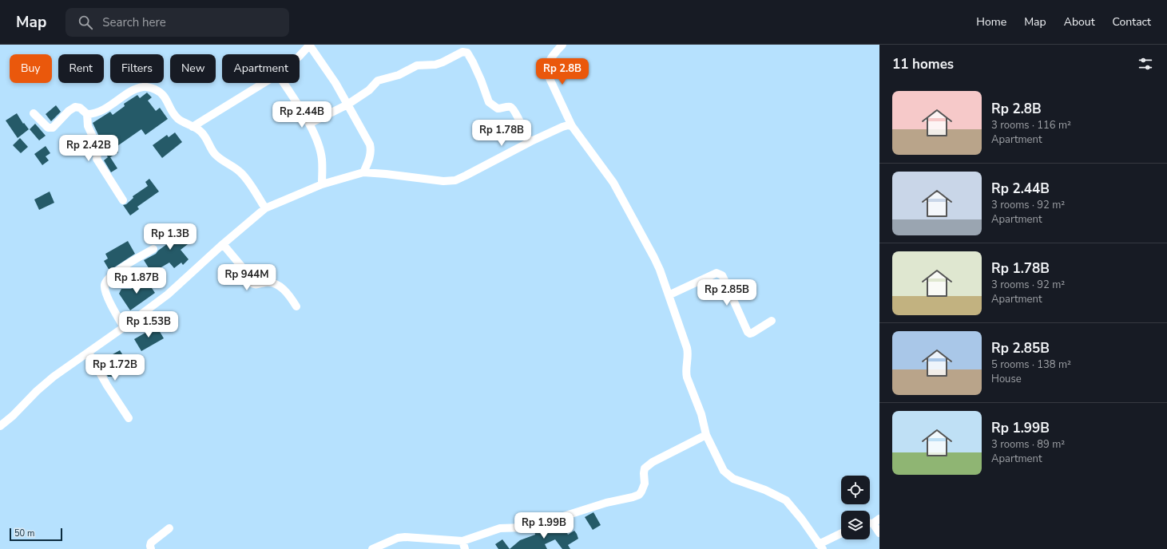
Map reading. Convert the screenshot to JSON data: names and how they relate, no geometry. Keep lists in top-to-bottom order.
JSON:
{
  "scale_bar": "50 m",
  "page": {
    "header": "Map",
    "search": "Search here",
    "nav": [
      "Home",
      "Map",
      "About",
      "Contact"
    ],
    "heading": "11 homes",
    "chip": [
      "Buy",
      "Rent",
      "Filters",
      "New",
      "Apartment"
    ],
    "price": [
      "Rp 2.8B",
      "Rp 2.44B",
      "Rp 1.78B",
      "Rp 2.42B",
      "Rp 1.3B",
      "Rp 944M",
      "Rp 1.87B",
      "Rp 2.85B",
      "Rp 1.53B",
      "Rp 1.72B",
      "Rp 1.99B"
    ],
    "list": [
      {
        "name": "Rp 2.8B",
        "note": "3 rooms · 116 m² · Apartment"
      },
      {
        "name": "Rp 2.44B",
        "note": "3 rooms · 92 m² · Apartment"
      },
      {
        "name": "Rp 1.78B",
        "note": "3 rooms · 92 m² · Apartment"
      },
      {
        "name": "Rp 2.85B",
        "note": "5 rooms · 138 m² · House"
      },
      {
        "name": "Rp 1.99B",
        "note": "3 rooms · 89 m² · Apartment"
      }
    ],
    "scale": "50 m"
  }
}
